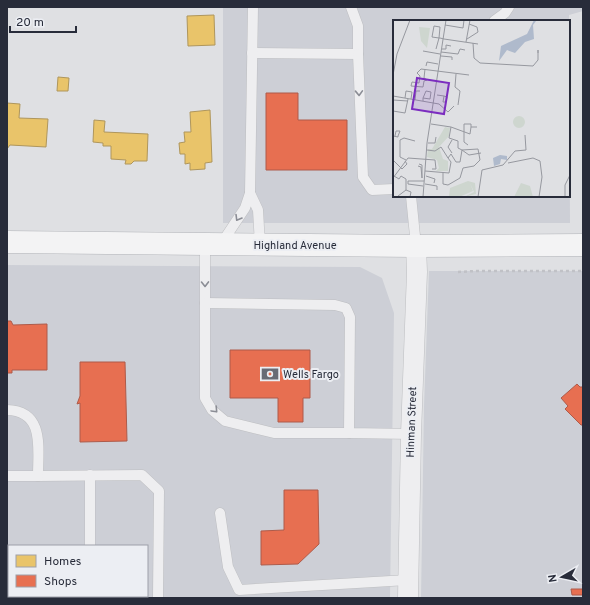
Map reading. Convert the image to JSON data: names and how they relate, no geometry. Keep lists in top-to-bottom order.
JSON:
{
  "streets": {
    "highway": ["Highland Avenue"],
    "street": ["Hinman Street"]
  },
  "crossings": [
    ["Highland Avenue", "Hinman Street"]
  ],
  "places": {
    "bank": ["Wells Fargo"]
  },
  "legend": ["Homes", "Shops"],
  "scale_bar": "20 m",
  "north": "left"
}
